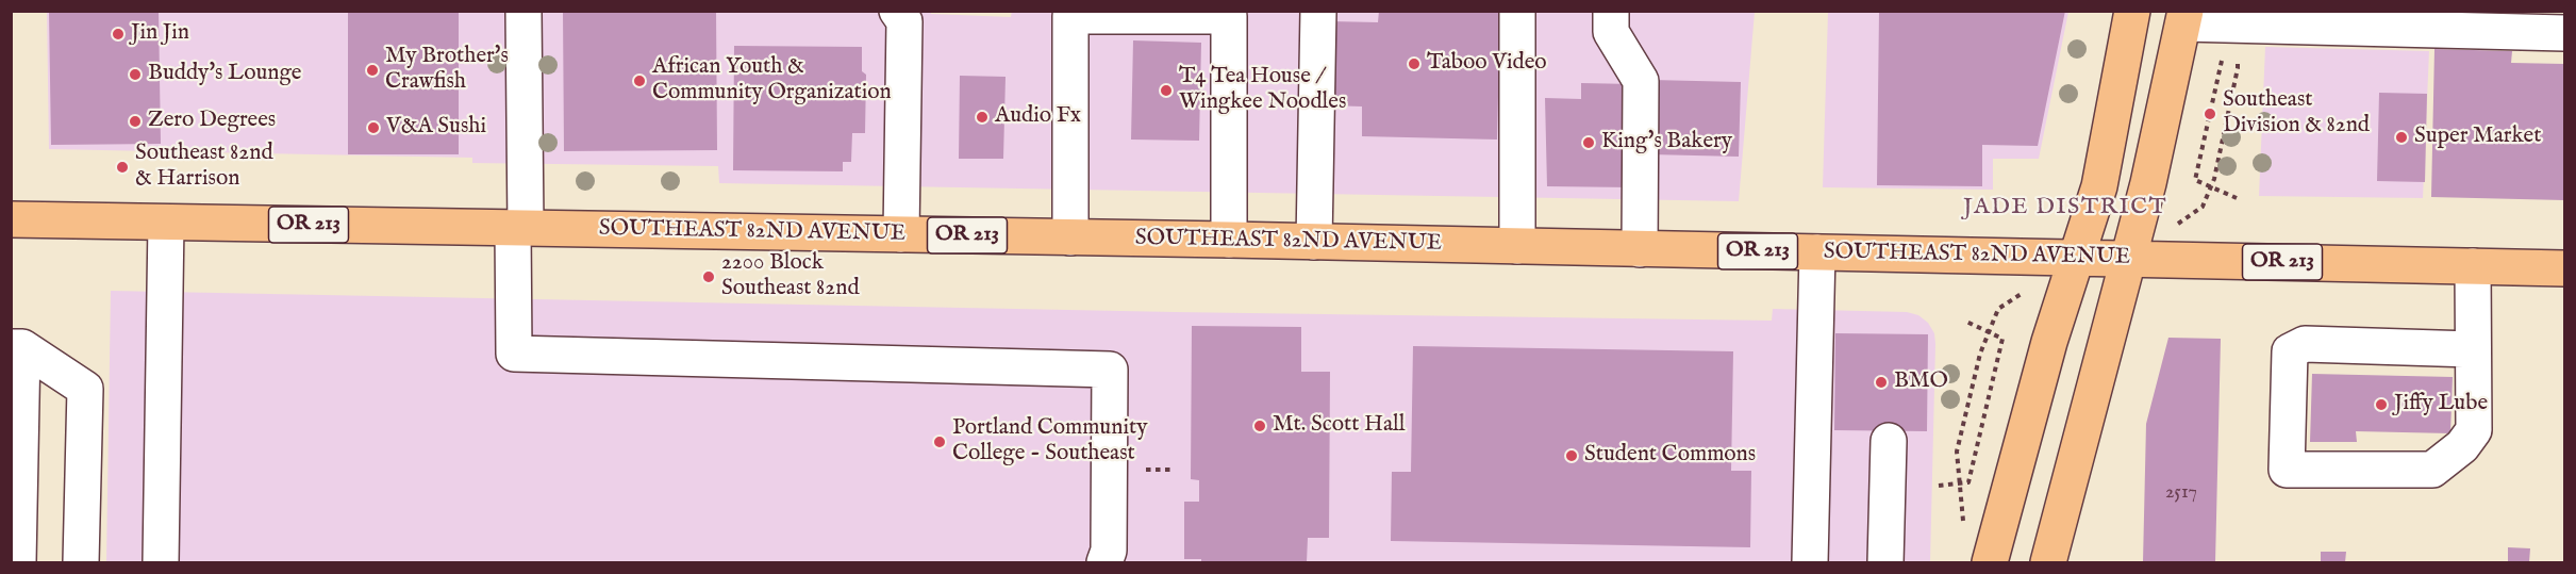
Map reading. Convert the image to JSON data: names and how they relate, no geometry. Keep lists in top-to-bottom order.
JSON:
{
  "streets": {
    "main road": ["OR 213", "SOUTHEAST 82ND AVENUE"]
  },
  "districts": ["JADE DISTRICT"],
  "places": [
    "Jin Jin",
    "Taboo Video",
    "My Brother's Crawfish",
    "Buddy's Lounge",
    "African Youth & Community Organization",
    "T4 Tea House / Wingkee Noodles",
    "Southeast Division & 82nd",
    "Audio Fx",
    "Zero Degrees",
    "V&A Sushi",
    "Super Market",
    "King's Bakery",
    "Southeast 82nd & Harrison",
    "2200 Block Southeast 82nd",
    "BMO",
    "Jiffy Lube",
    "Mt. Scott Hall",
    "Portland Community College - Southeast",
    "Student Commons"
  ],
  "house_numbers": ["2517"]
}
